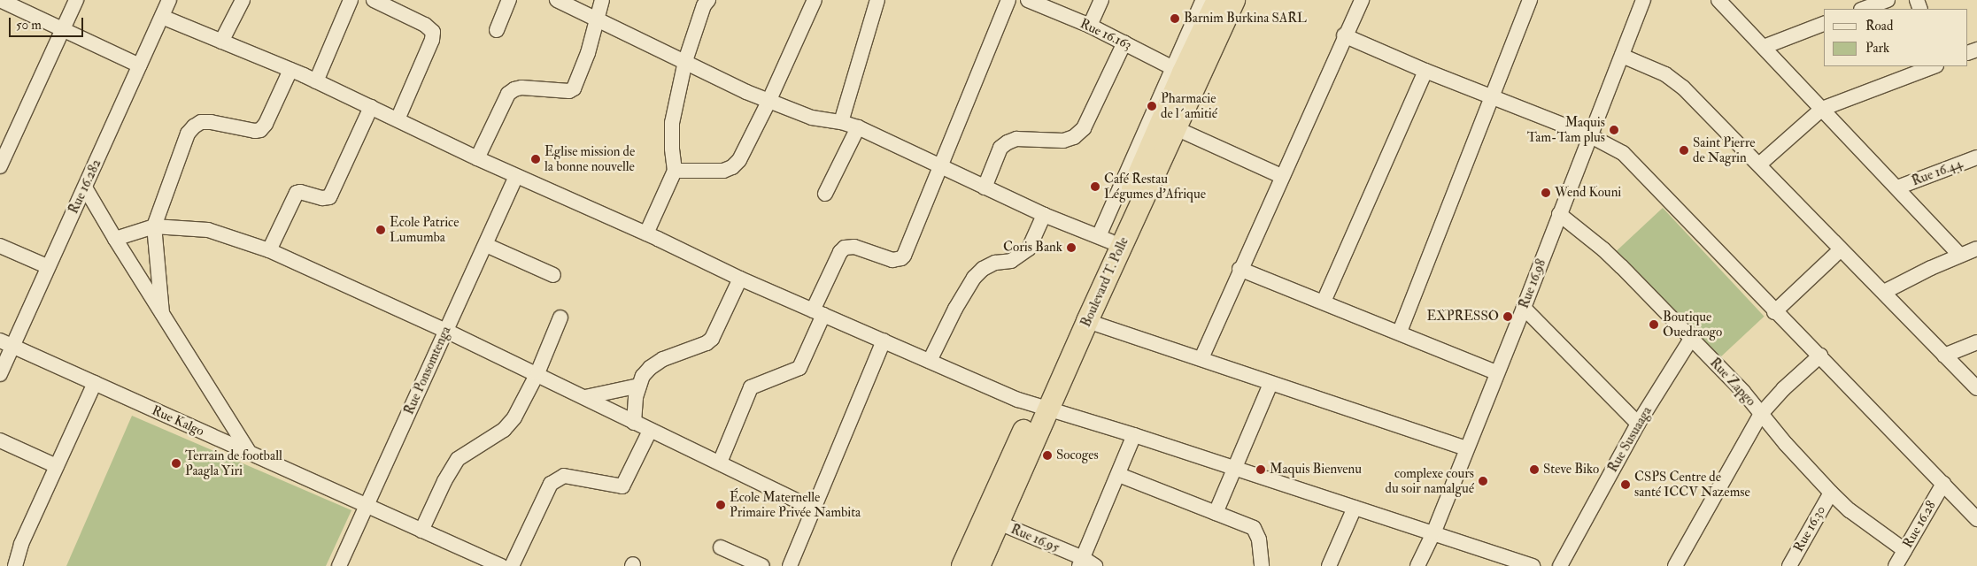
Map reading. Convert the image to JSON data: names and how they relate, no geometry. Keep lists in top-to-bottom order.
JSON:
{
  "streets": {
    "highway": ["Boulevard T. Polle"],
    "street": [
      "Rue 16.163",
      "Rue 16.44",
      "Rue 16.282",
      "Rue 16.98",
      "Rue Ponsomtenga",
      "Rue Zapgo",
      "Rue Kalgo",
      "Rue Susuaaga",
      "Rue 16.28",
      "Rue 16.30",
      "Rue 16.95"
    ]
  },
  "crossings": [
    ["Rue 16.163", "Boulevard T. Polle"],
    ["Rue 16.282", "Rue Kalgo"],
    ["Boulevard T. Polle", "Rue 16.95"],
    ["Rue 16.98", "Rue Zapgo"],
    ["Rue Ponsomtenga", "Rue Kalgo"],
    ["Rue Zapgo", "Rue Susuaaga"],
    ["Rue Zapgo", "Rue 16.28"],
    ["Rue Zapgo", "Rue 16.30"]
  ],
  "places": [
    "Barnim Burkina SARL",
    "Pharmacie de l´amitié",
    "Maquis Tam-Tam plus",
    "Saint Pierre de Nagrin",
    "Eglise mission de la bonne nouvelle",
    "Café Restau Légumes d'Afrique",
    "Wend Kouni",
    "Ecole Patrice Lumumba",
    "Coris Bank",
    "EXPRESSO",
    "Boutique Ouedraogo",
    "Socoges",
    "Terrain de football Paagla Yiri",
    "Maquis Bienvenu",
    "Steve Biko",
    "complexe cours du soir namalgué",
    "CSPS Centre de santé ICCV Nazemse",
    "École Maternelle Primaire Privée Nambita"
  ],
  "legend": ["Road", "Park"],
  "scale_bar": "50 m"
}
